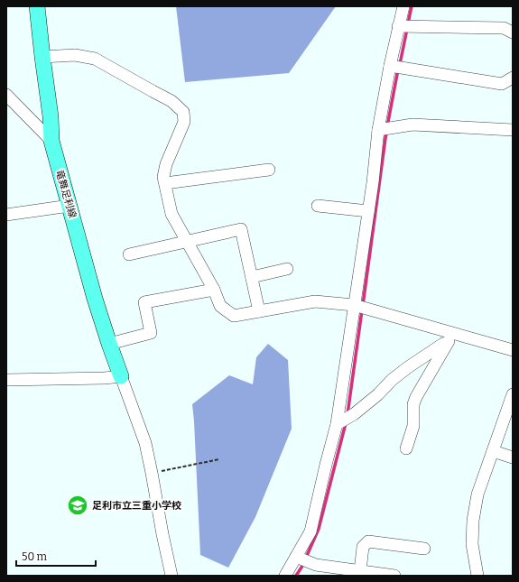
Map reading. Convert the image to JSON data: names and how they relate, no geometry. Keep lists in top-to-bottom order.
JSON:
{
  "streets": {
    "main road": ["竜舞足利線"]
  },
  "places": {
    "school or university": ["足利市立三重小学校"]
  },
  "scale_bar": "50 m"
}
